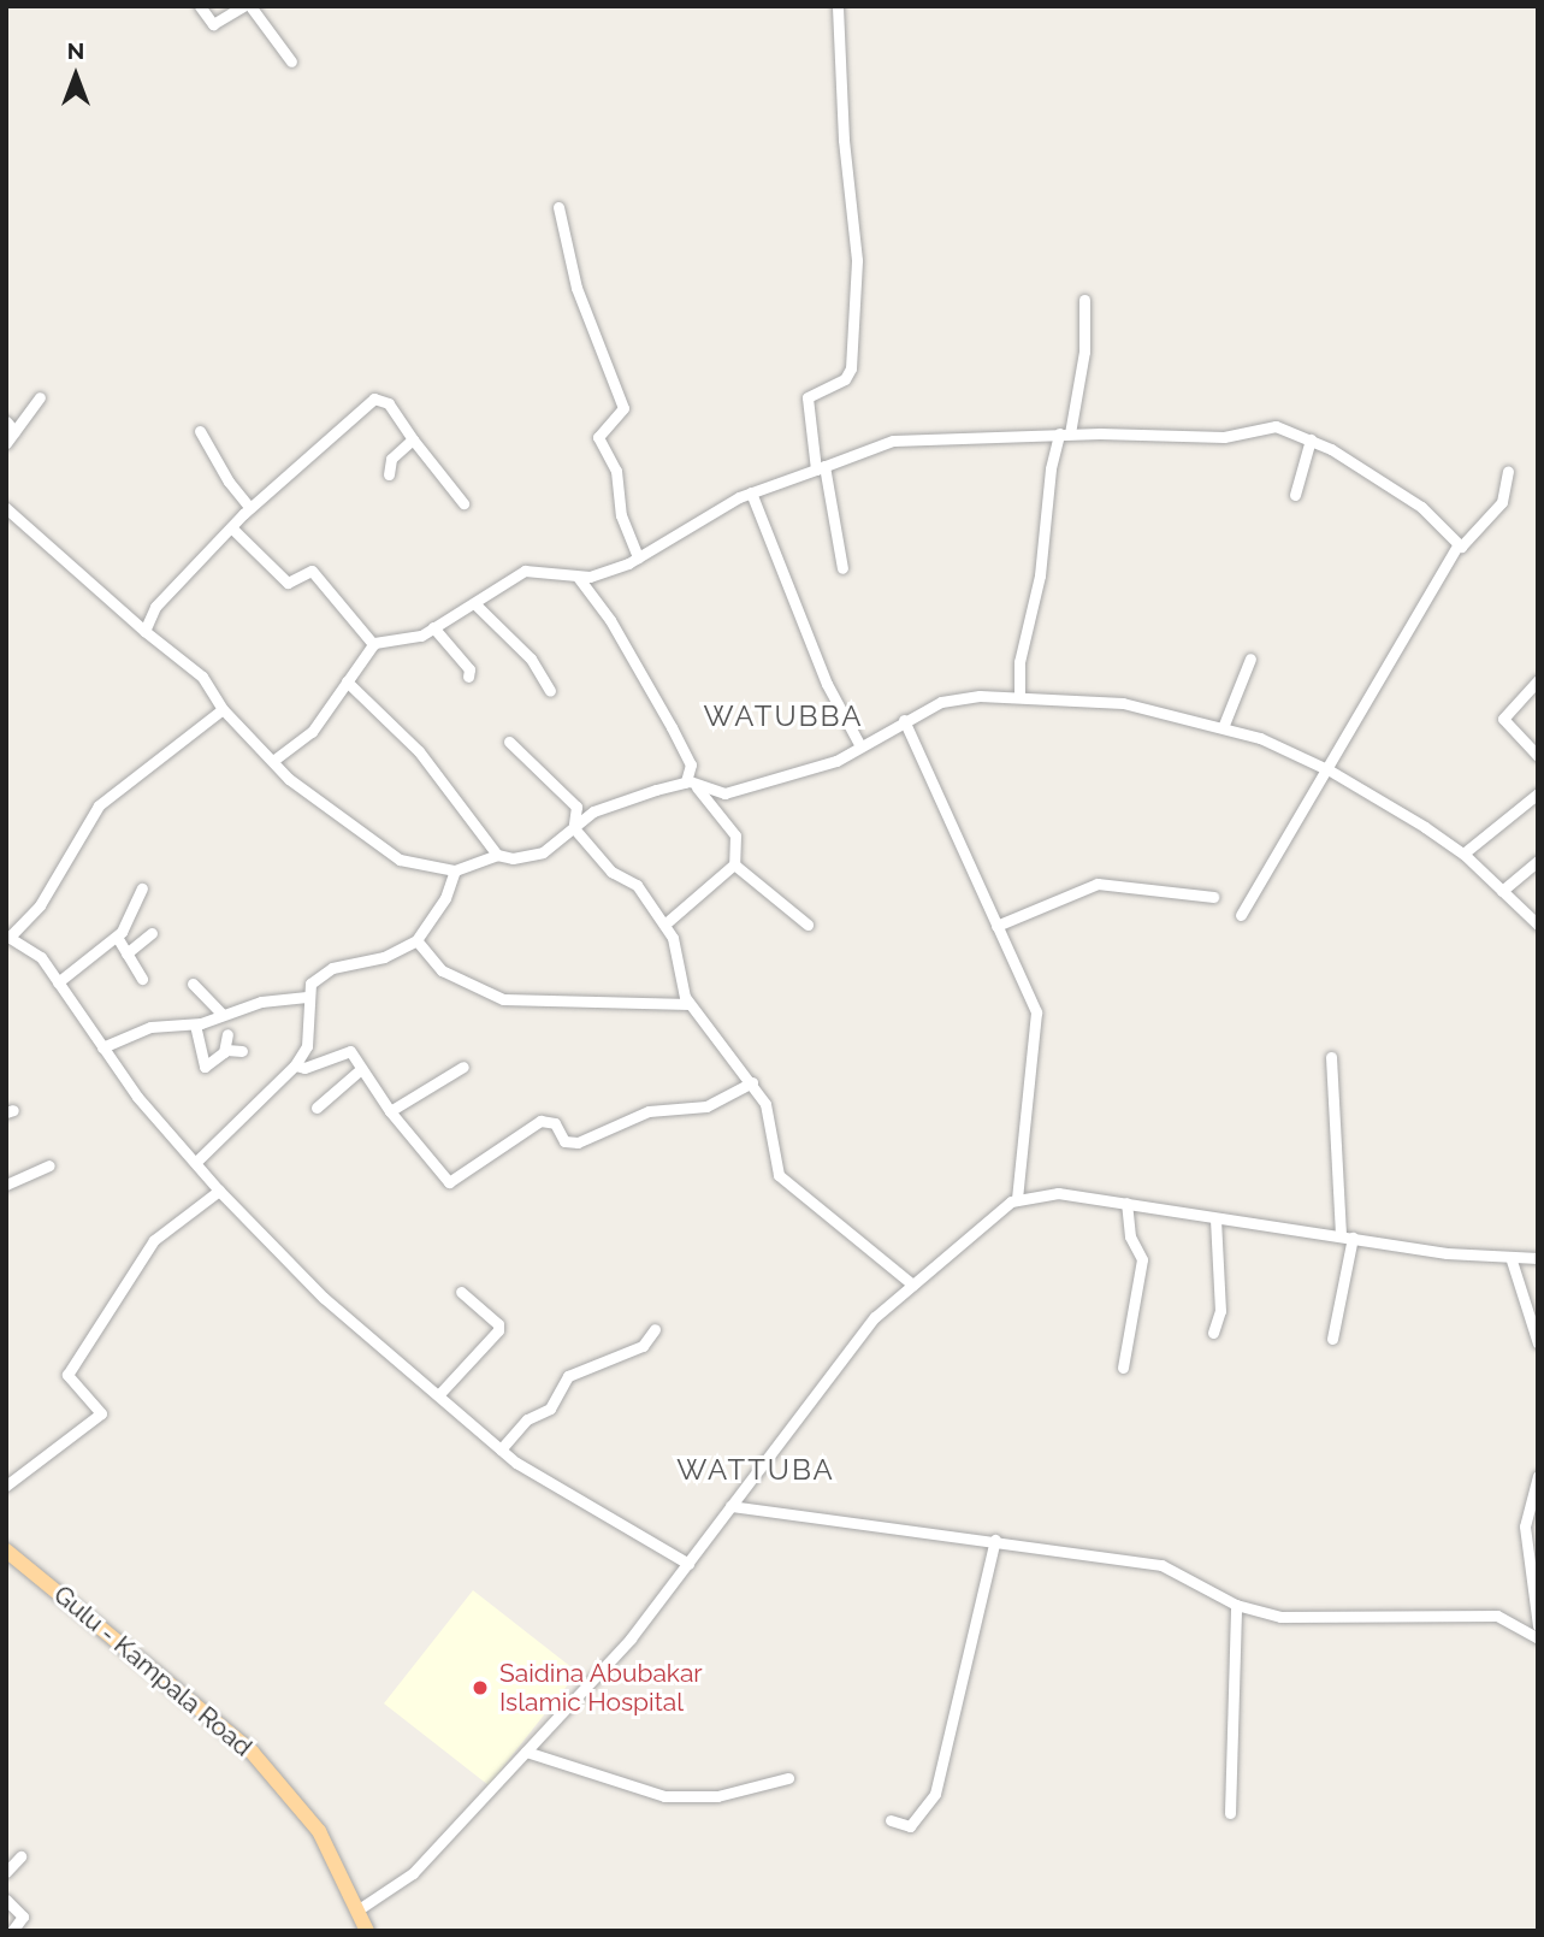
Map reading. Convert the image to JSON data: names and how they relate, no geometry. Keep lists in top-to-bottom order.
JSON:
{
  "streets": {
    "main road": ["Gulu - Kampala Road"]
  },
  "districts": ["WATUBBA", "WATTUBA"],
  "places": ["Saidina Abubakar Islamic Hospital"],
  "north": "top"
}
